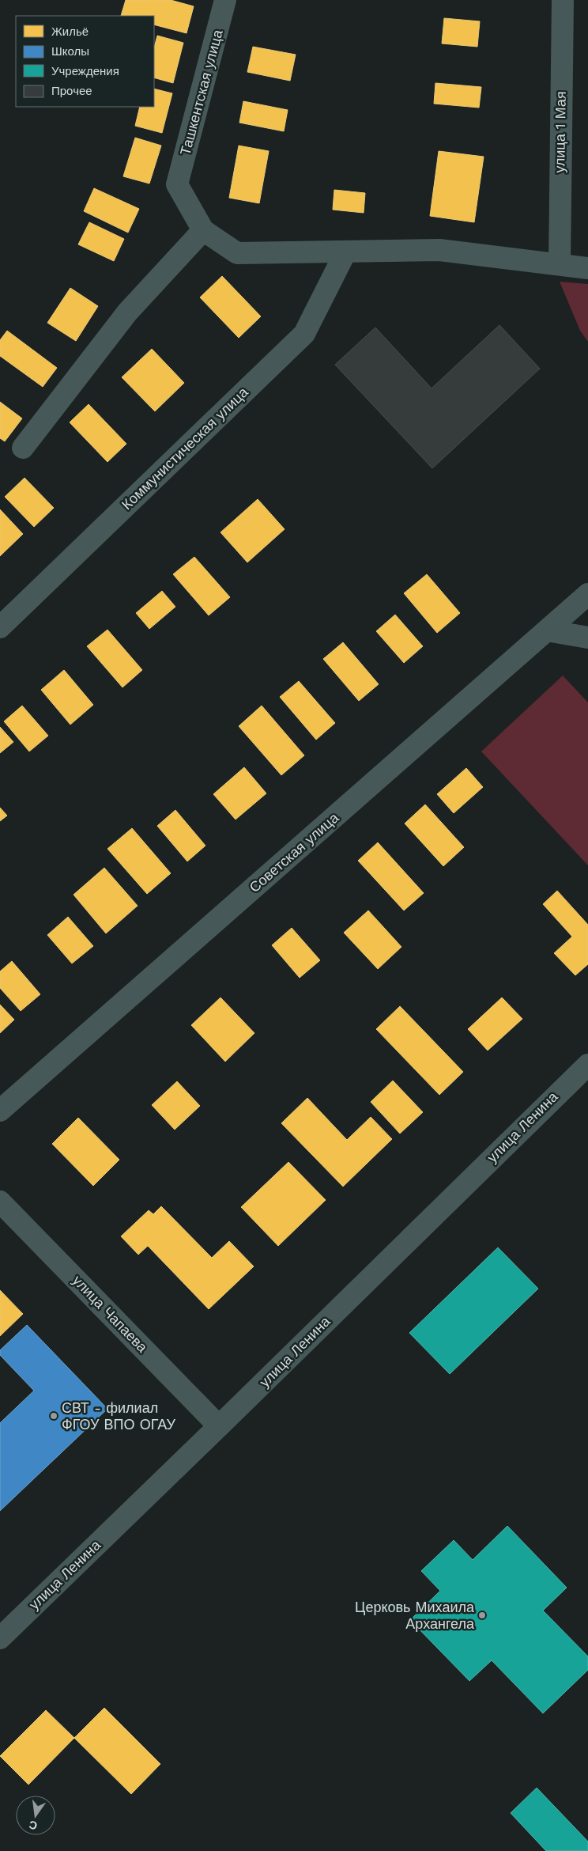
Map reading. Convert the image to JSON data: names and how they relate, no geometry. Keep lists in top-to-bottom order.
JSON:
{
  "streets": {
    "street": [
      "Ташкентская улица",
      "улица 1 Мая",
      "Коммунистическая улица",
      "Советская улица",
      "улица Ленина",
      "улица Чапаева"
    ]
  },
  "crossings": [
    ["улица Ленина", "улица Чапаева"]
  ],
  "places": ["СВТ - филиал ФГОУ ВПО ОГАУ", "Церковь Михаила Архангела"],
  "legend": [
    "Жильё",
    "Школы",
    "Учреждения",
    "Прочее"
  ],
  "north": "bottom"
}
